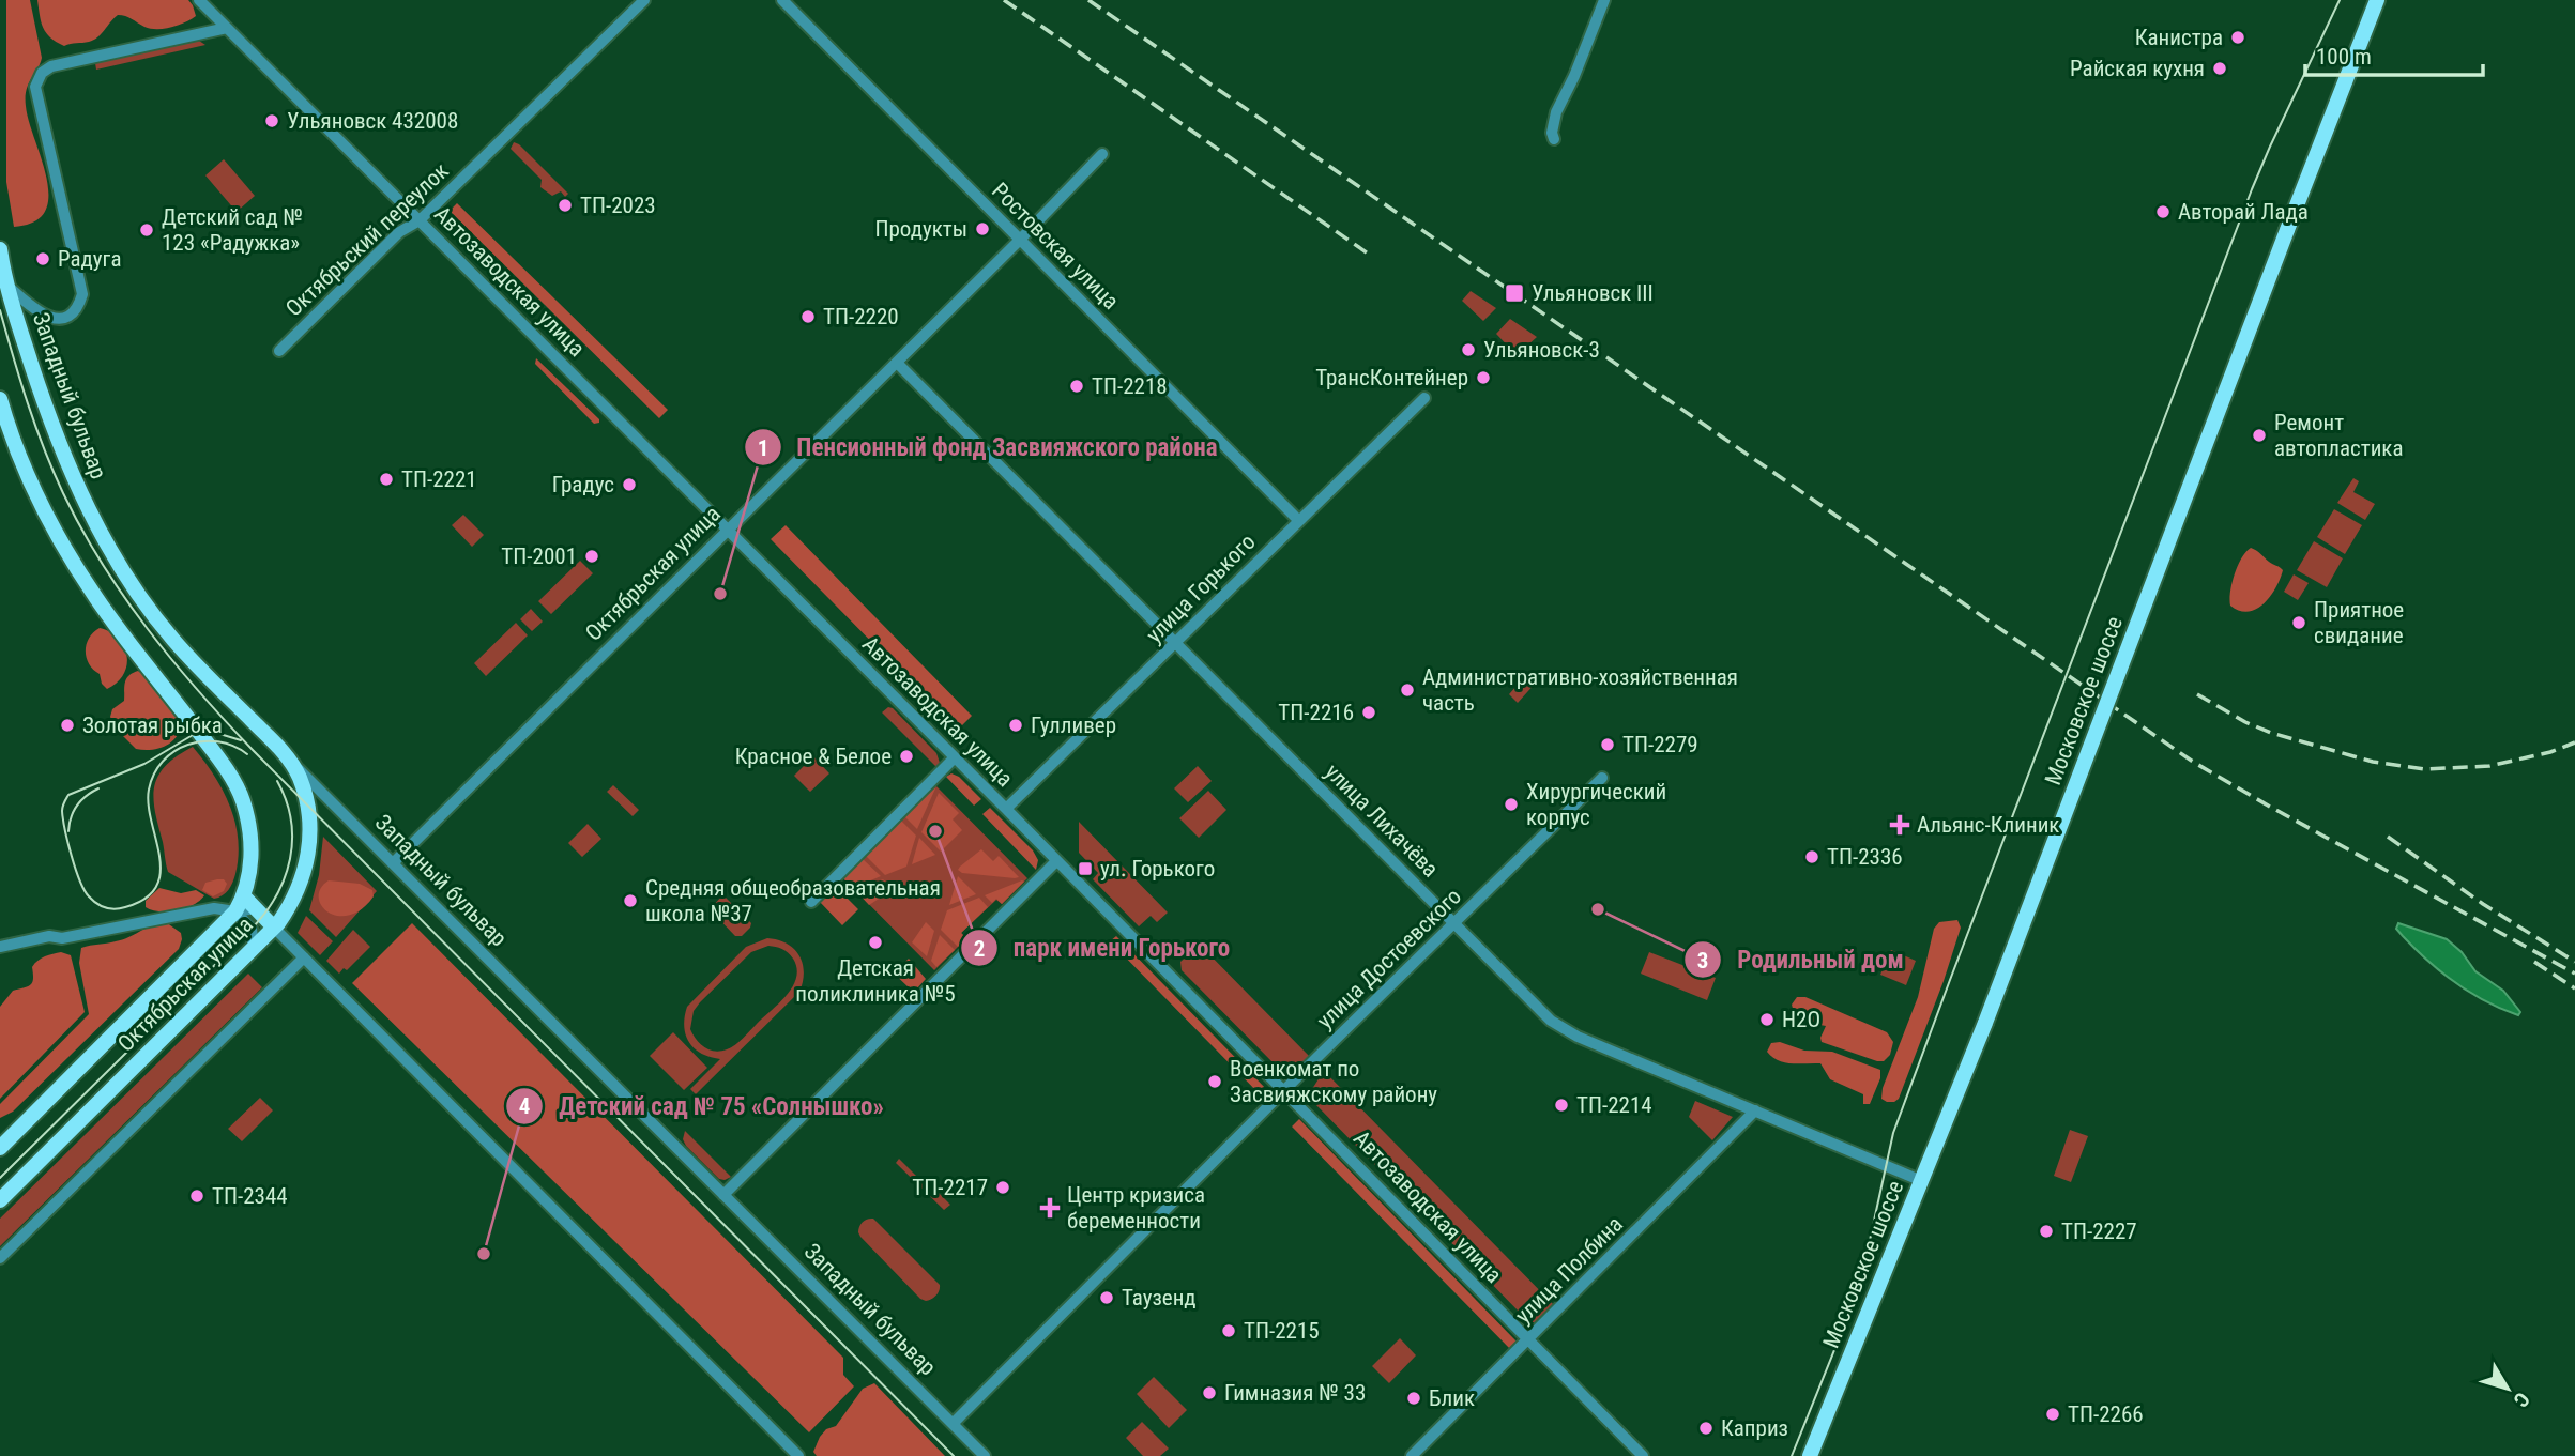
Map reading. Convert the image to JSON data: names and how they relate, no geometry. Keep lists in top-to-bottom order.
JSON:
{
  "streets": {
    "main road": ["Западный бульвар", "Октябрьская улица", "Московское шоссе"],
    "street": [
      "Октябрьский переулок",
      "Ростовская улица",
      "Автозаводская улица",
      "улица Горького",
      "улица Лихачёва",
      "улица Достоевского",
      "улица Полбина"
    ]
  },
  "crossings": [
    ["Октябрьский переулок", "Автозаводская улица"],
    ["Ростовская улица", "Октябрьская улица"],
    ["Ростовская улица", "улица Горького"],
    ["Автозаводская улица", "Октябрьская улица"],
    ["Автозаводская улица", "улица Горького"],
    ["Автозаводская улица", "улица Достоевского"],
    ["Автозаводская улица", "улица Полбина"],
    ["Западный бульвар", "Октябрьская улица"],
    ["Западный бульвар", "улица Достоевского"],
    ["Октябрьская улица", "улица Лихачёва"],
    ["улица Горького", "улица Лихачёва"],
    ["Московское шоссе", "улица Лихачёва"],
    ["улица Лихачёва", "улица Достоевского"],
    ["улица Лихачёва", "улица Полбина"]
  ],
  "places": {
    "other": [
      "Канистра",
      "Райская кухня",
      "Ульяновск 432008",
      "ТП-2023",
      "Авторай Лада",
      "Продукты",
      "Детский сад № 123 «Радужка»",
      "Радуга",
      "ТП-2220",
      "Ульяновск-3",
      "ТрансКонтейнер",
      "ТП-2218",
      "Ремонт автопластика",
      "ТП-2221",
      "Градус",
      "ТП-2001",
      "Пенсионный фонд Засвияжского района",
      "Приятное свидание",
      "Административно-хозяйственная часть",
      "ТП-2216",
      "Золотая рыбка",
      "Гулливер",
      "ТП-2279",
      "Красное & Белое",
      "Хирургический корпус",
      "парк имени Горького",
      "ТП-2336",
      "Средняя общеобразовательная школа №37",
      "Родильный дом",
      "Детская поликлиника №5",
      "H2O",
      "Военкомат по Засвияжскому району",
      "ТП-2214",
      "ТП-2217",
      "ТП-2344",
      "ТП-2227",
      "Детский сад № 75 «Солнышко»",
      "Таузенд",
      "ТП-2215",
      "Гимназия № 33",
      "Блик",
      "ТП-2266",
      "Каприз"
    ],
    "transit": ["Ульяновск III", "ул. Горького"],
    "health": ["Альянс-Клиник", "Центр кризиса беременности"]
  },
  "scale_bar": "100 m",
  "north": "bottom right"
}
